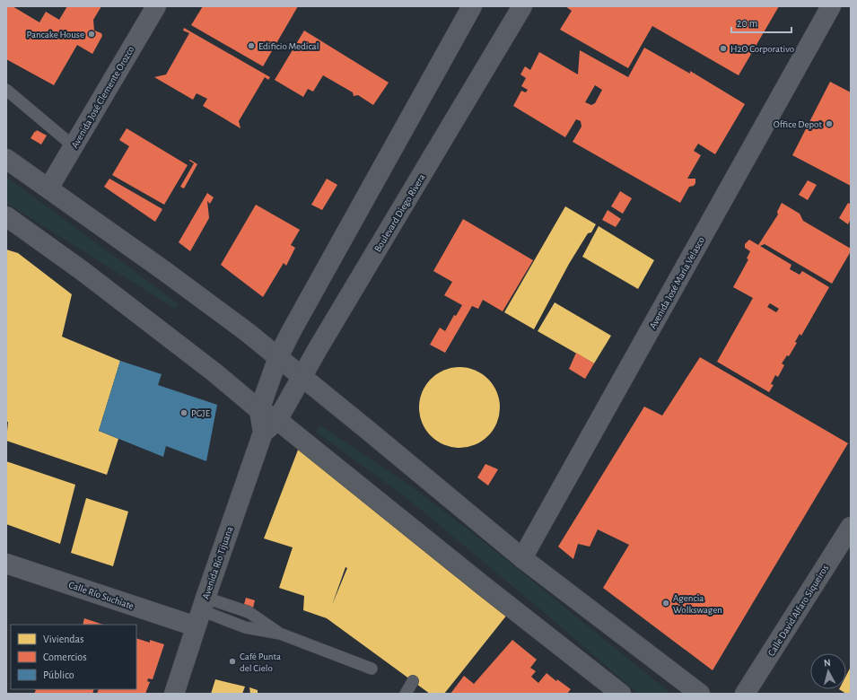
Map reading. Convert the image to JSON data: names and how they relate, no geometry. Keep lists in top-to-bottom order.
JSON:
{
  "streets": {
    "main road": ["Boulevard Diego Rivera", "Avenida Río Tijuana", "Calle David Alfaro Siqueiros"],
    "street": ["Avenida José Clemente Orozco", "Avenida José María Velasco", "Calle Río Suchiate"]
  },
  "crossings": [
    ["Boulevard Diego Rivera", "Avenida Río Tijuana"],
    ["Avenida Río Tijuana", "Calle Río Suchiate"]
  ],
  "places": [
    "Pancake House",
    "Edificio Medical",
    "H2O Corporativo",
    "Office Depot",
    "PGJE",
    "Agencia Wolkswagen",
    "Café Punta del Cielo"
  ],
  "legend": ["Viviendas", "Comercios", "Público"],
  "scale_bar": "20 m",
  "north": "top"
}
